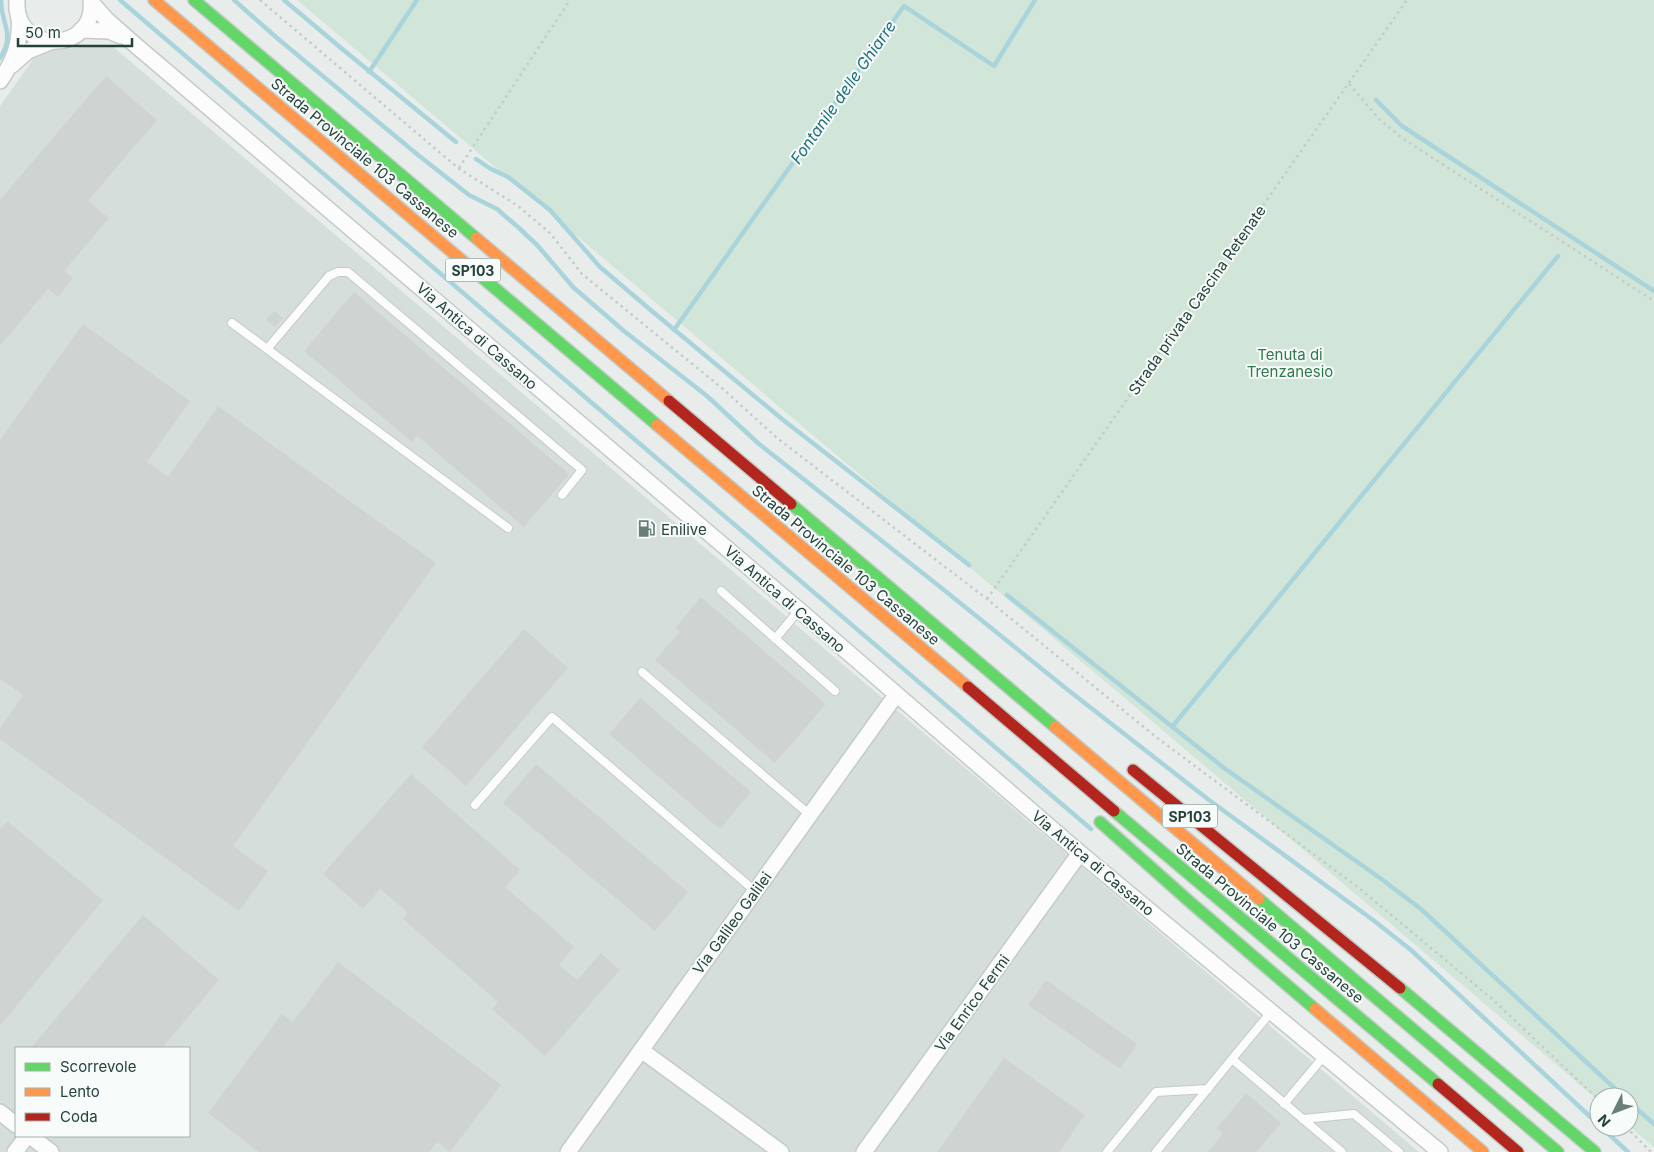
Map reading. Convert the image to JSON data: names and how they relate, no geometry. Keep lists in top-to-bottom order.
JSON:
{
  "streets": {
    "highway": ["Strada Provinciale 103 Cassanese", "SP103"],
    "street": ["Via Antica di Cassano", "Via Galileo Galilei", "Via Enrico Fermi"],
    "path": ["Strada privata Cascina Retenate"]
  },
  "crossings": [
    ["Strada Provinciale 103 Cassanese", "SP103"],
    ["Via Antica di Cassano", "Via Galileo Galilei"],
    ["Via Antica di Cassano", "Via Enrico Fermi"]
  ],
  "water": ["Fontanile delle Ghiarre"],
  "parks": ["Tenuta di Trenzanesio"],
  "places": {
    "fuel station": ["Enilive"]
  },
  "legend": ["Scorrevole", "Lento", "Coda"],
  "scale_bar": "50 m",
  "north": "bottom left"
}
